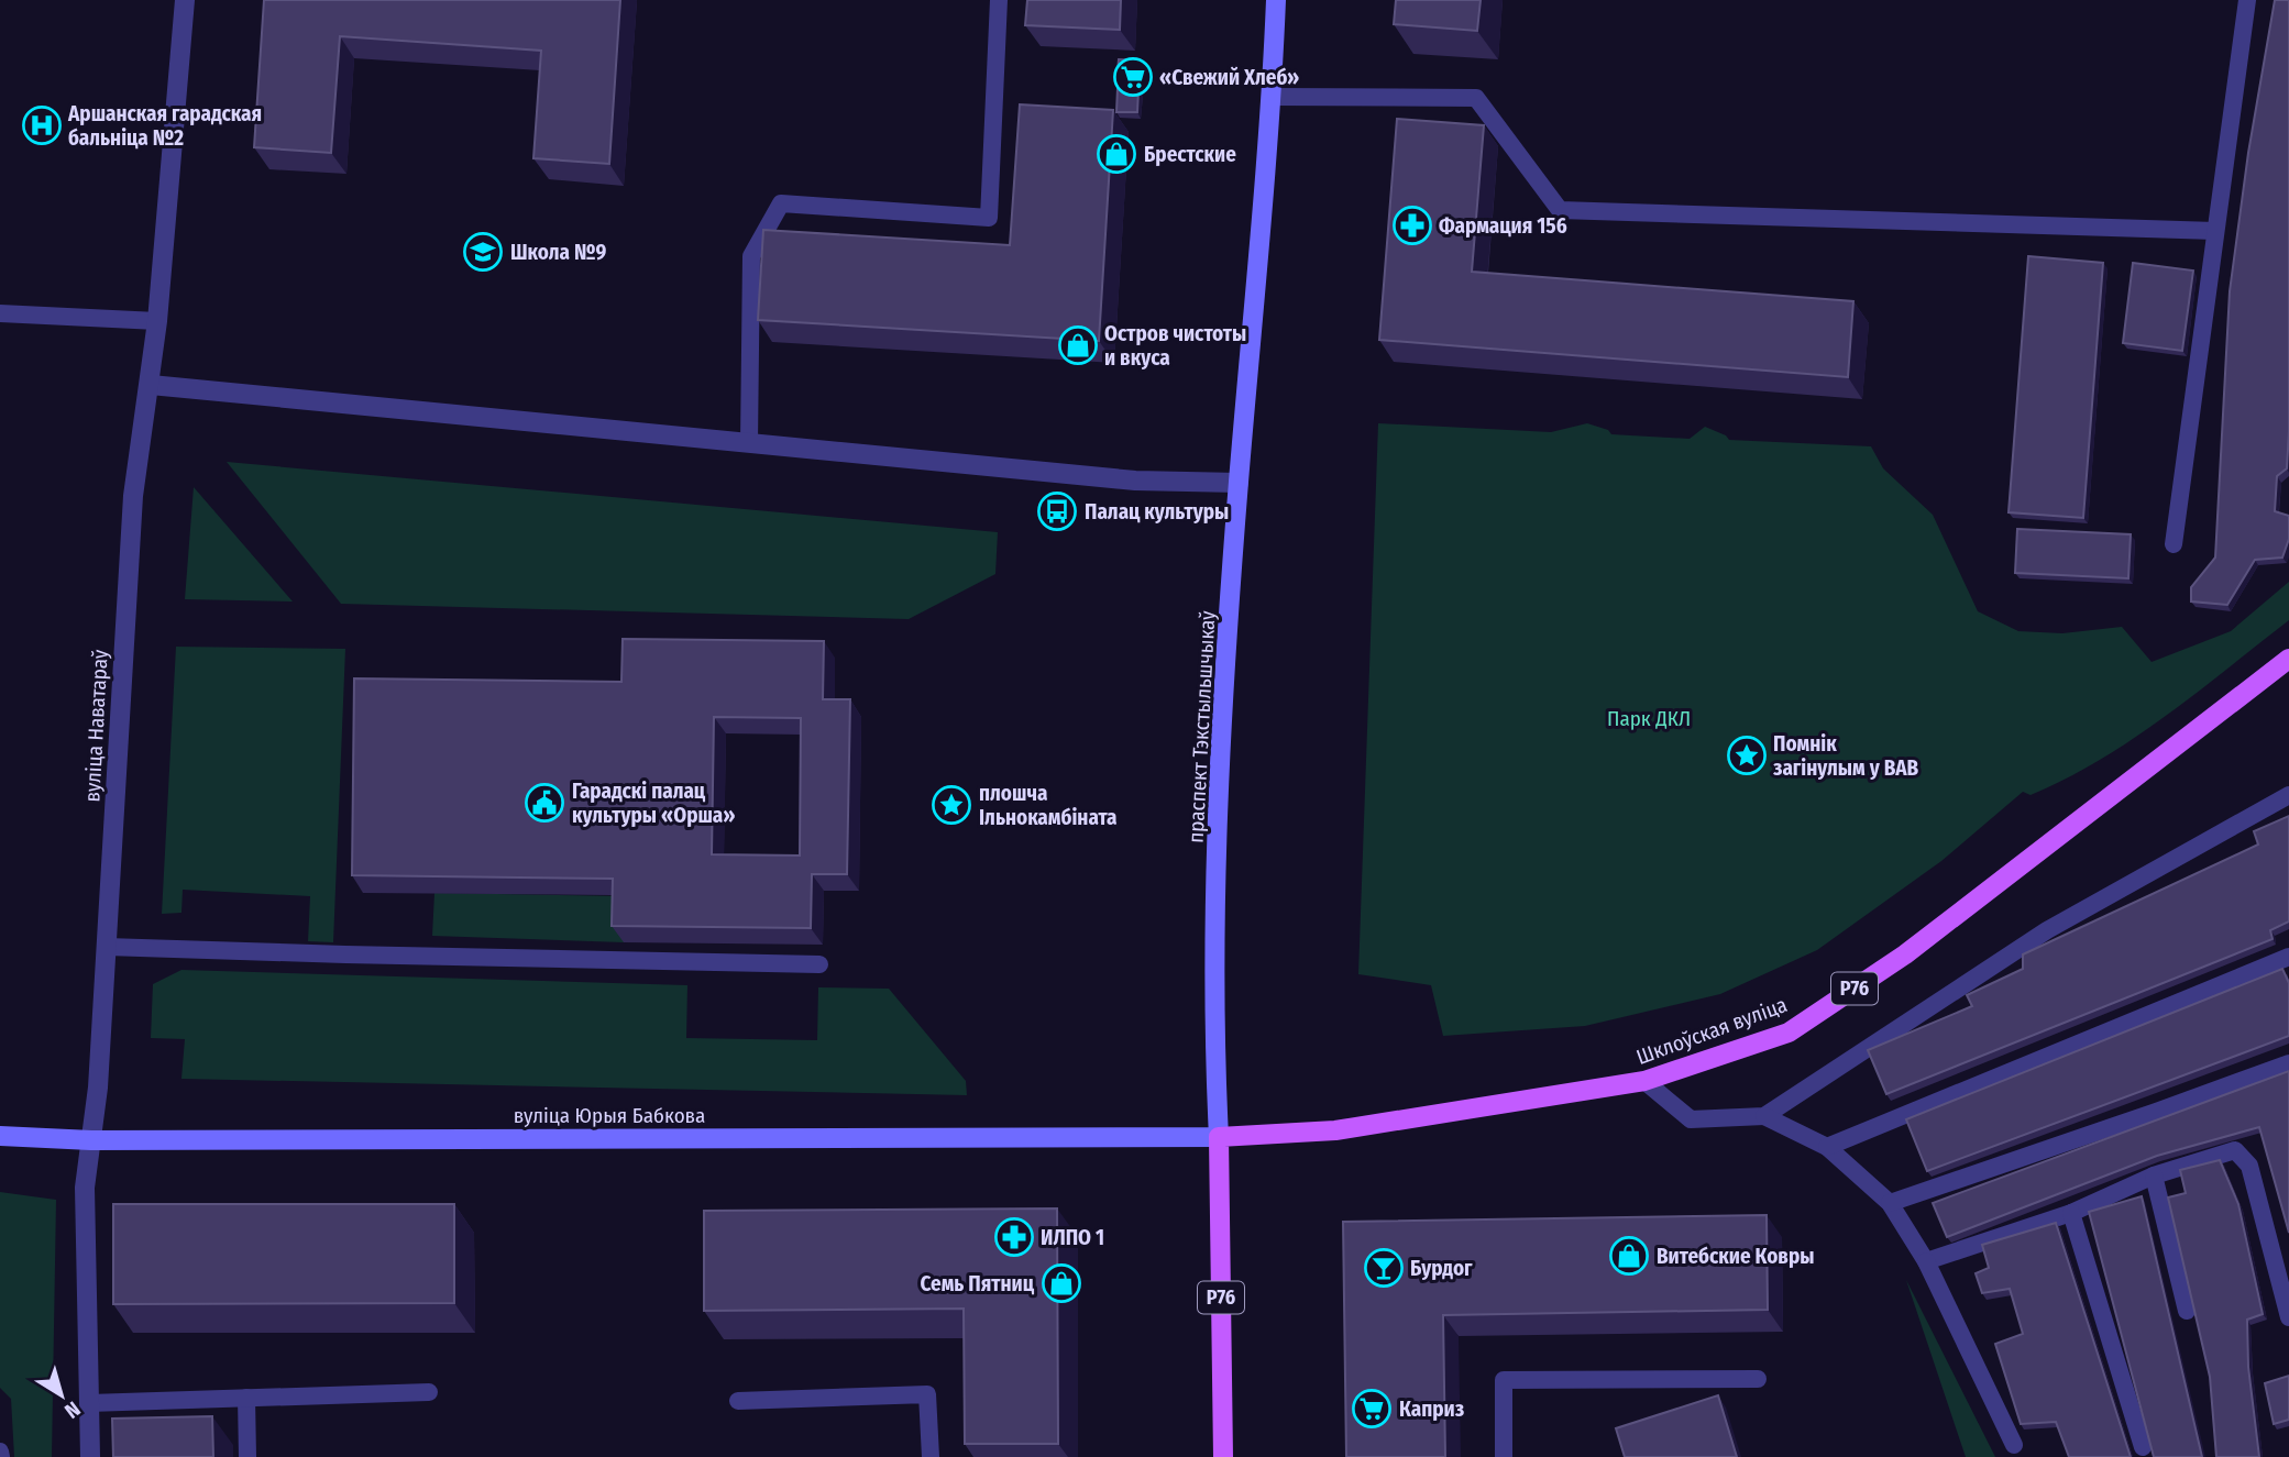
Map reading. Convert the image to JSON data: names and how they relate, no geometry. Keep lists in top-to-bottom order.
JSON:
{
  "streets": {
    "main road": [
      "праспект Тэкстыльшчыкаў",
      "Р76",
      "Шклоўская вуліца",
      "вуліца Юрыя Бабкова"
    ],
    "street": ["вуліца Наватараў"]
  },
  "crossings": [
    ["вуліца Наватараў", "вуліца Юрыя Бабкова"],
    ["праспект Тэкстыльшчыкаў", "Шклоўская вуліца"],
    ["праспект Тэкстыльшчыкаў", "вуліца Юрыя Бабкова"],
    ["Шклоўская вуліца", "вуліца Юрыя Бабкова"]
  ],
  "parks": ["Парк ДКЛ"],
  "places": {
    "supermarket": ["«Свежий Хлеб»", "Каприз"],
    "hospital": ["Аршанская гарадская бальніца №2"],
    "shop": [
      "Брестские",
      "Остров чистоты и вкуса",
      "Витебские Ковры",
      "Семь Пятниц"
    ],
    "pharmacy": ["Фармация 156", "ИЛПО 1"],
    "school or university": ["Школа №9"],
    "bus stop": ["Палац культуры"],
    "place": ["Помнік загінулым у ВАВ", "плошча Ільнокамбіната"],
    "public building": ["Гарадскі палац культуры «Орша»"],
    "bar": ["Бурдог"]
  },
  "north": "bottom right"
}
